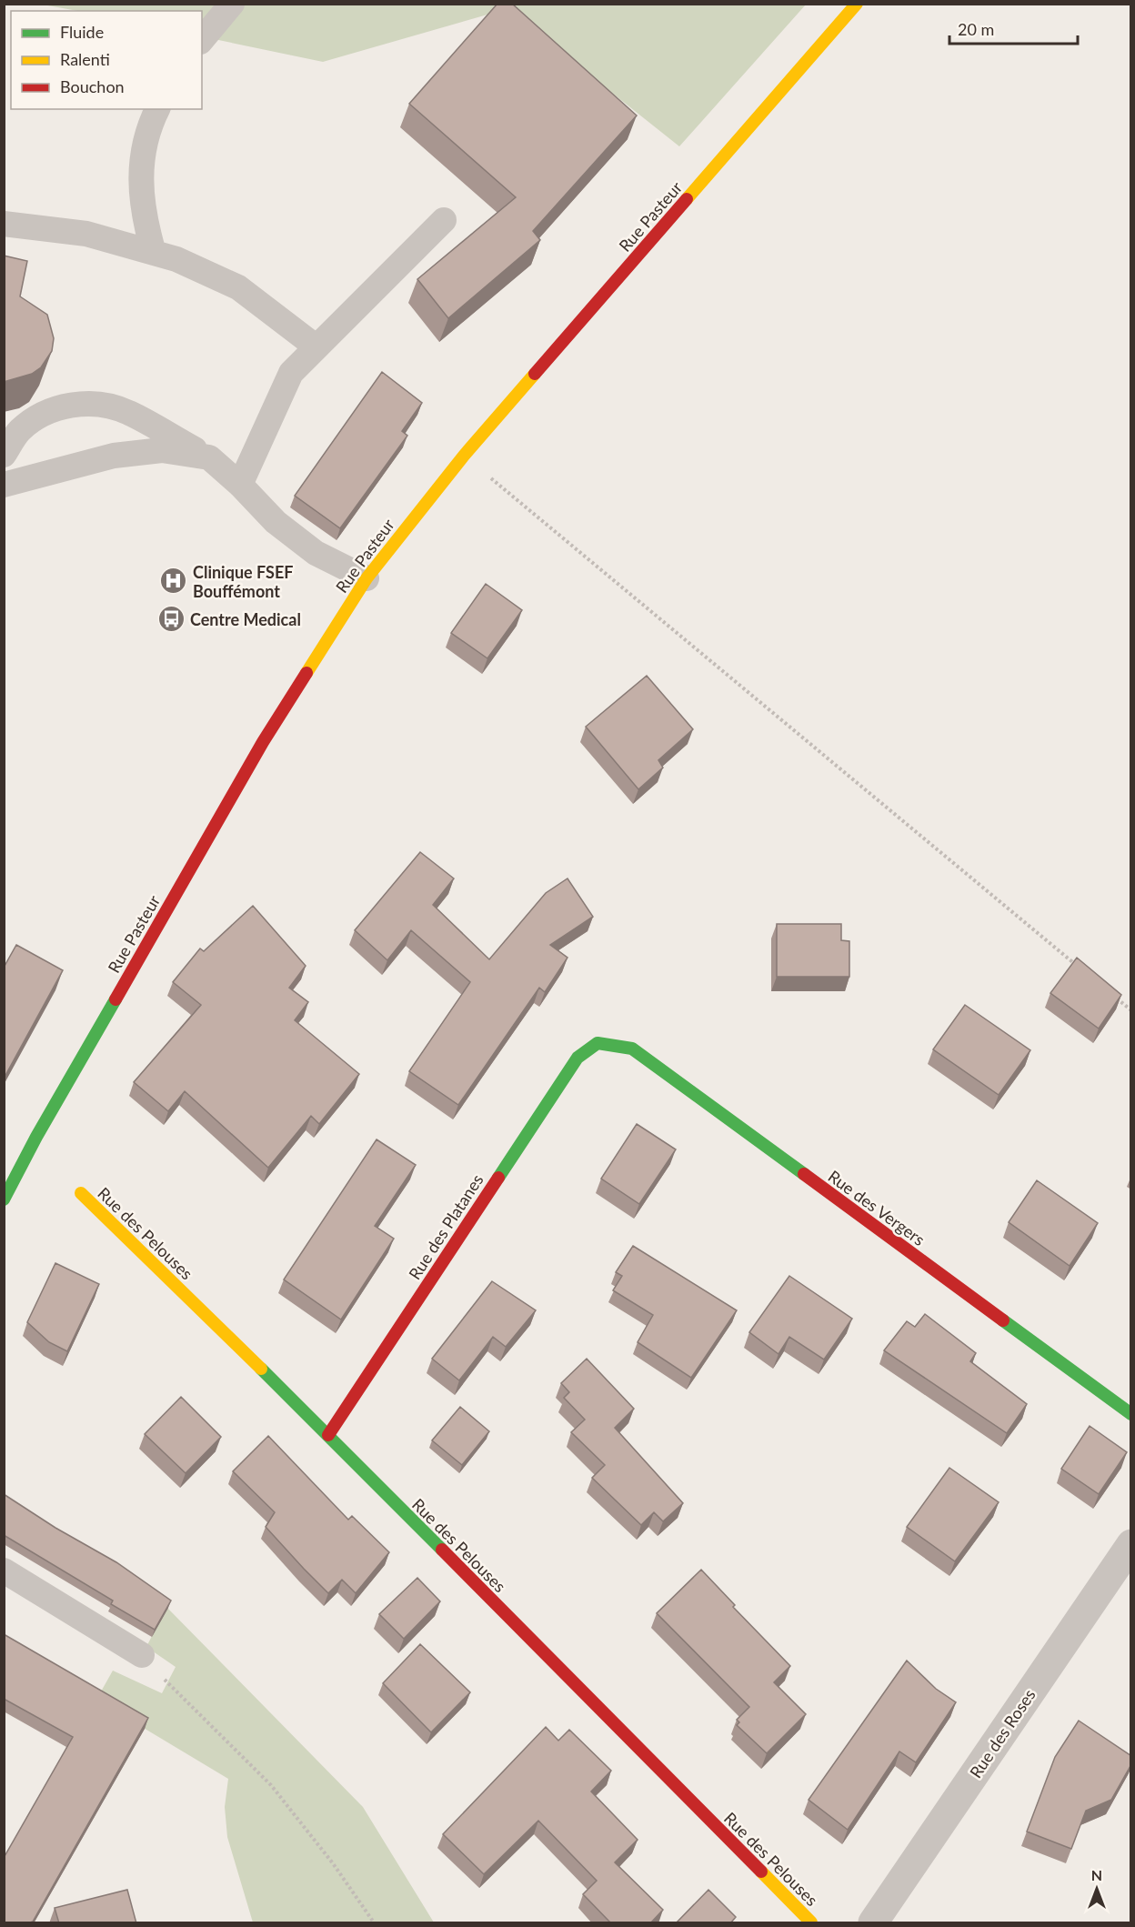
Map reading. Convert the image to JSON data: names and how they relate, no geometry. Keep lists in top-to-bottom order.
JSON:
{
  "streets": {
    "street": [
      "Rue Pasteur",
      "Rue des Vergers",
      "Rue des Platanes",
      "Rue des Pelouses",
      "Rue des Roses"
    ]
  },
  "crossings": [
    ["Rue des Vergers", "Rue des Platanes"],
    ["Rue des Platanes", "Rue des Pelouses"]
  ],
  "places": {
    "hospital": ["Clinique FSEF Bouffémont"],
    "bus stop": ["Centre Medical"]
  },
  "legend": ["Fluide", "Ralenti", "Bouchon"],
  "scale_bar": "20 m",
  "north": "top"
}
